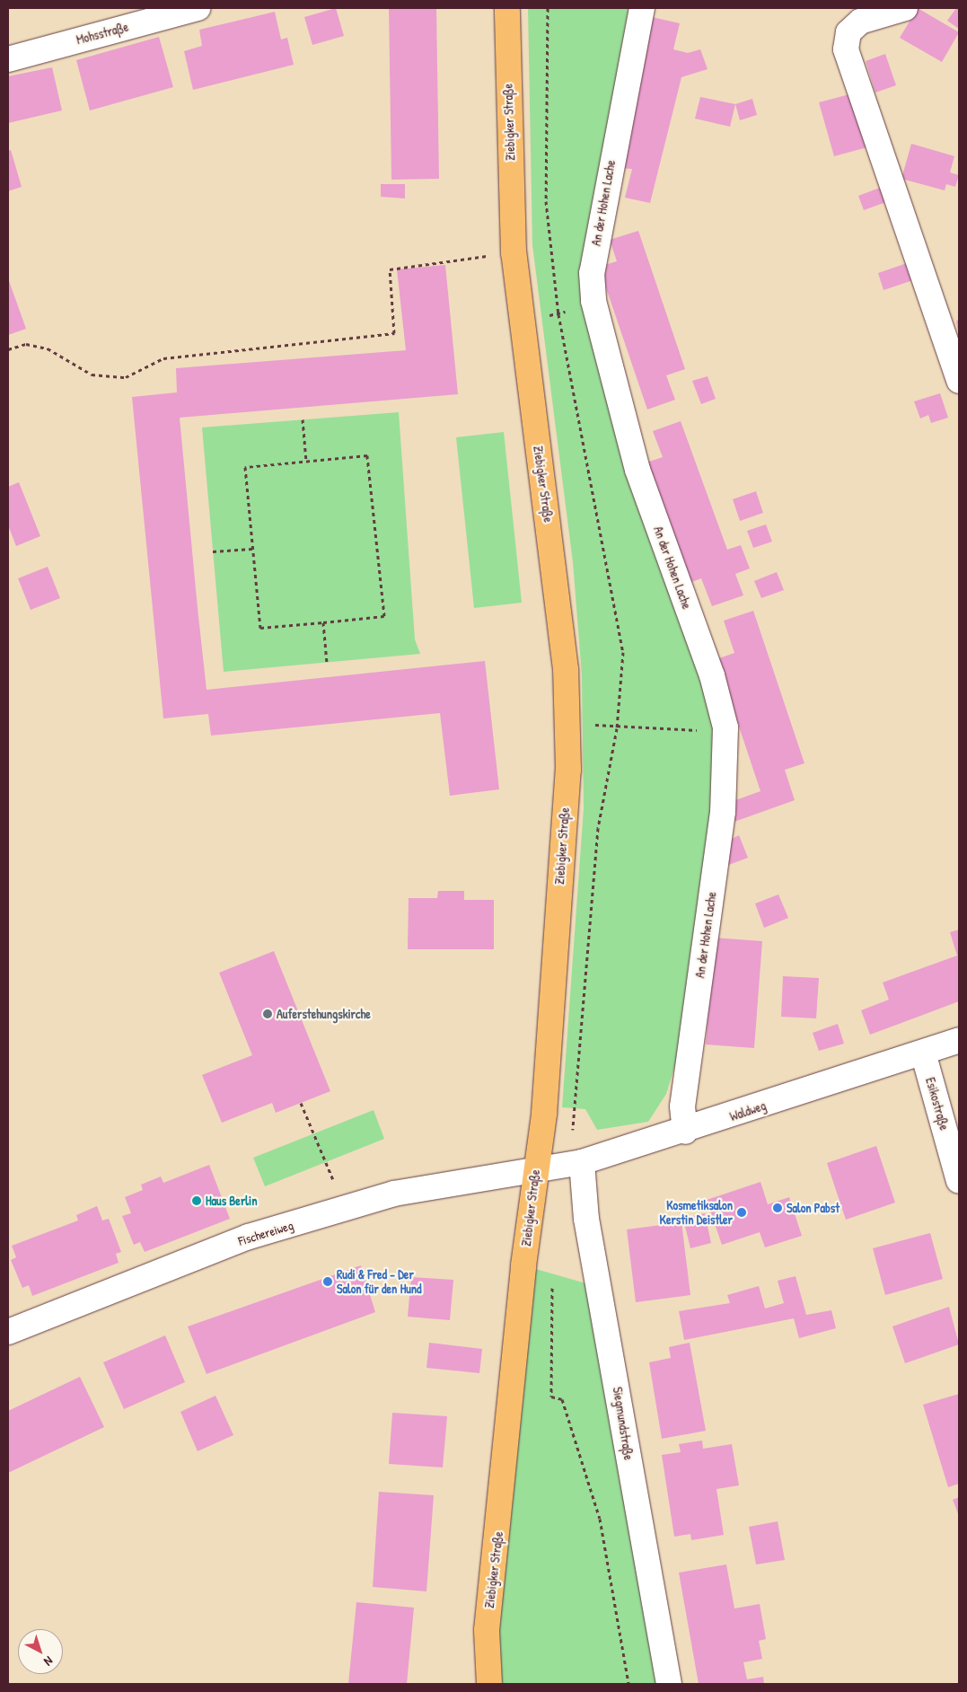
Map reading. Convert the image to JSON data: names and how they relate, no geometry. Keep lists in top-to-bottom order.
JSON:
{
  "streets": {
    "main road": ["Ziebigker Straße"],
    "street": [
      "Mohsstraße",
      "An der Hohen Lache",
      "Esikostraße",
      "Waldweg",
      "Fischereiweg",
      "Siegmundstraße"
    ]
  },
  "crossings": [
    ["Ziebigker Straße", "Waldweg"],
    ["Ziebigker Straße", "Fischereiweg"],
    ["An der Hohen Lache", "Waldweg"],
    ["Esikostraße", "Waldweg"],
    ["Waldweg", "Fischereiweg"],
    ["Waldweg", "Siegmundstraße"]
  ],
  "places": [
    "Auferstehungskirche",
    "Haus Berlin",
    "Salon Pabst",
    "Kosmetiksalon Kerstin Deistler",
    "Rudi & Fred - Der Salon für den Hund"
  ],
  "north": "bottom right"
}
